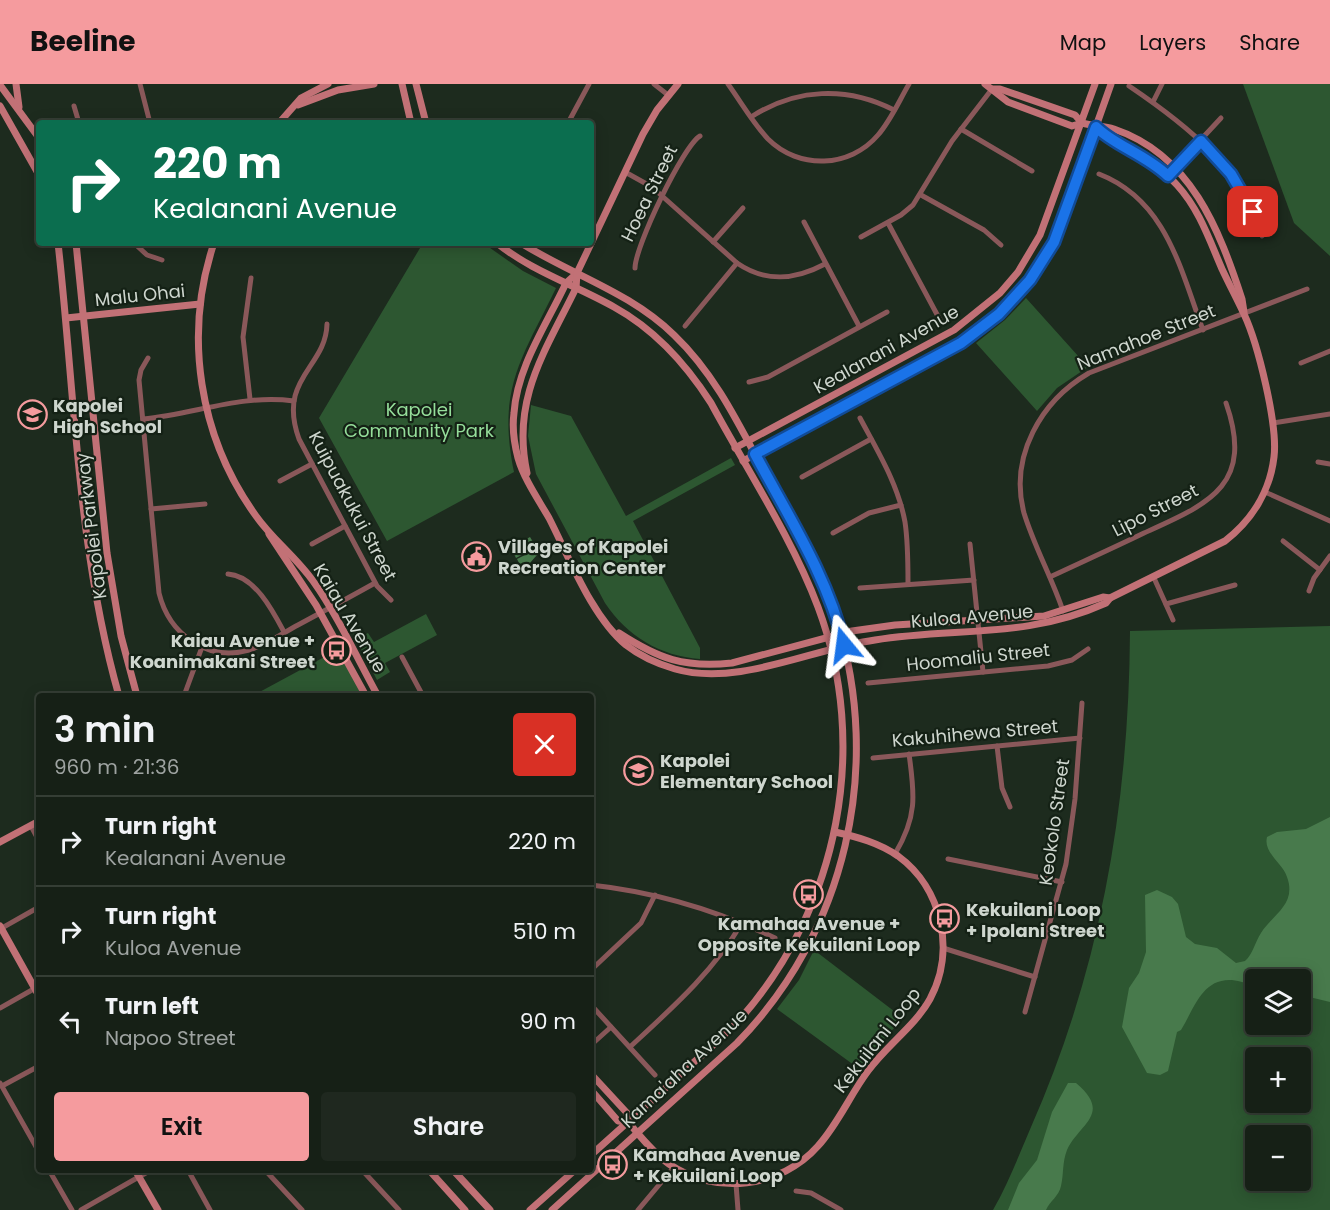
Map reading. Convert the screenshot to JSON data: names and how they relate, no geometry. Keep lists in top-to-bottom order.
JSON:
{
  "streets": {
    "street": [
      "Hoea Street",
      "Malu Ohai",
      "Namahoe Street",
      "Kealanani Avenue",
      "Kuipuakukui Street",
      "Lipo Street",
      "Kapolei Parkway",
      "Kuloa Avenue",
      "Kaiau Avenue",
      "Hoomaliu Street",
      "Kakuhihewa Street",
      "Keokolo Street",
      "Kekuilani Loop",
      "Kama'aha Avenue"
    ]
  },
  "crossings": [
    ["Malu Ohai", "Kapolei Parkway"],
    ["Malu Ohai", "Kaiau Avenue"],
    ["Namahoe Street", "Lipo Street"],
    ["Namahoe Street", "Kuloa Avenue"],
    ["Kealanani Avenue", "Kuloa Avenue"],
    ["Kealanani Avenue", "Kama'aha Avenue"],
    ["Kuloa Avenue", "Kama'aha Avenue"],
    ["Kakuhihewa Street", "Keokolo Street"],
    ["Kekuilani Loop", "Kama'aha Avenue"]
  ],
  "parks": ["Kapolei Community Park"],
  "places": {
    "school or university": ["Kapolei High School", "Kapolei Elementary School"],
    "public building": ["Villages of Kapolei Recreation Center"],
    "bus stop": [
      "Kaiau Avenue + Koanimakani Street",
      "Kamahaa Avenue + Opposite Kekuilani Loop",
      "Kekuilani Loop + Ipolani Street",
      "Kamahaa Avenue + Kekuilani Loop"
    ]
  },
  "page": {
    "header": "Beeline",
    "nav": ["Map", "Layers", "Share"],
    "turn": ["220 m", "Kealanani Avenue"],
    "heading": ["3 min", "960 m · 21:36"],
    "list": [
      {
        "name": "Turn right",
        "note": "Kealanani Avenue",
        "value": "220 m"
      },
      {
        "name": "Turn right",
        "note": "Kuloa Avenue",
        "value": "510 m"
      },
      {
        "name": "Turn left",
        "note": "Napoo Street",
        "value": "90 m"
      }
    ],
    "map_buttons": ["+", "−"],
    "buttons": ["Exit", "Share"]
  }
}
